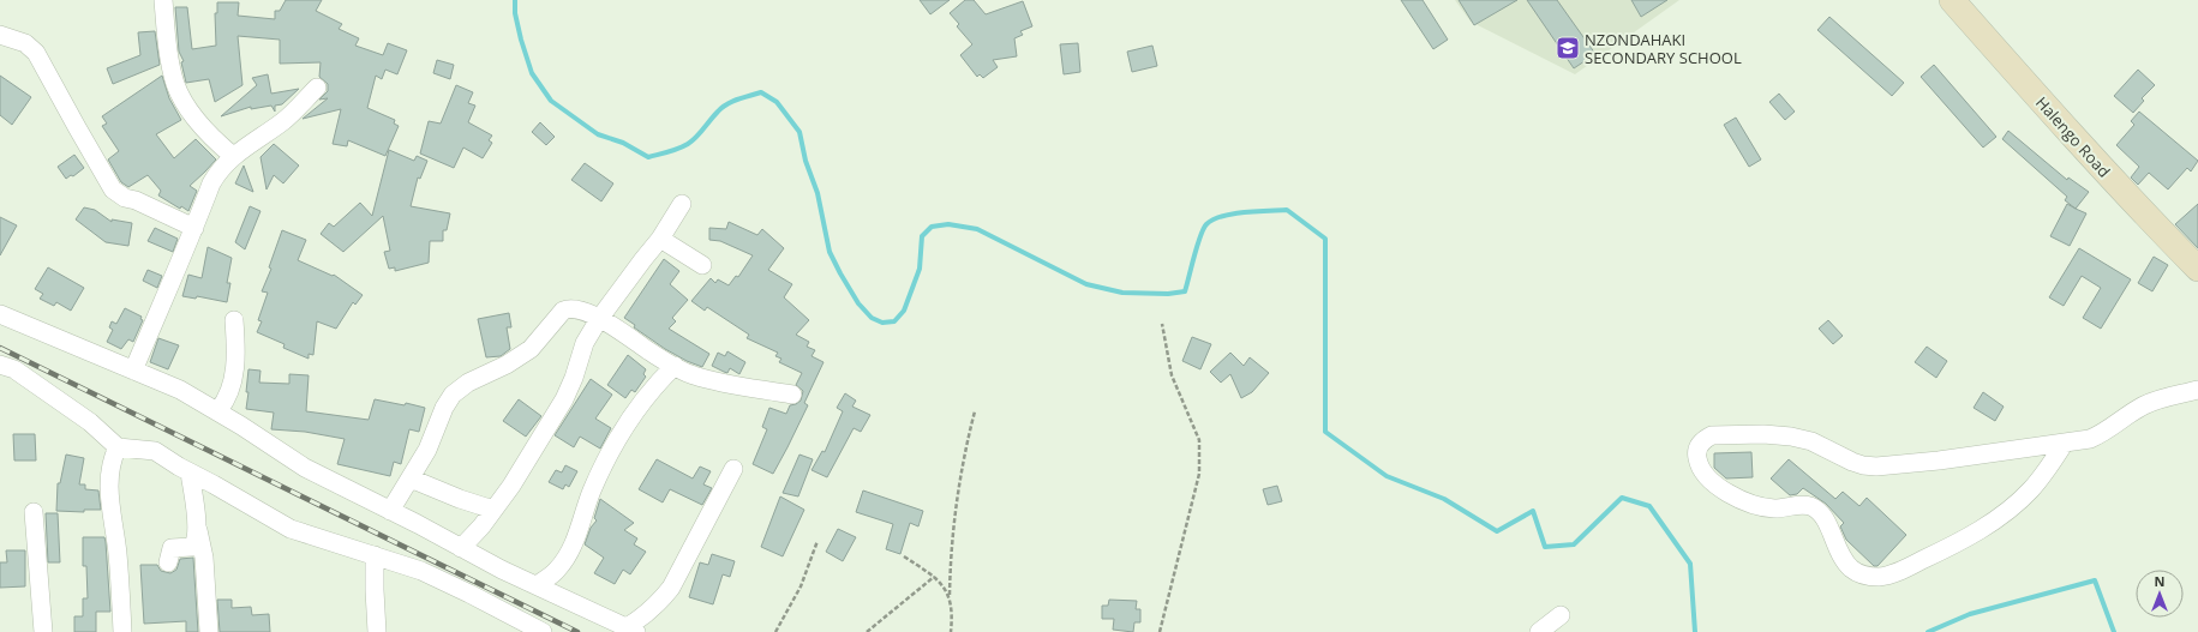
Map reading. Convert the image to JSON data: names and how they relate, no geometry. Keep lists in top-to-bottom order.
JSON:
{
  "streets": {
    "street": ["Halengo Road"]
  },
  "places": {
    "school or university": ["NZONDAHAKI SECONDARY SCHOOL"]
  },
  "north": "top"
}
